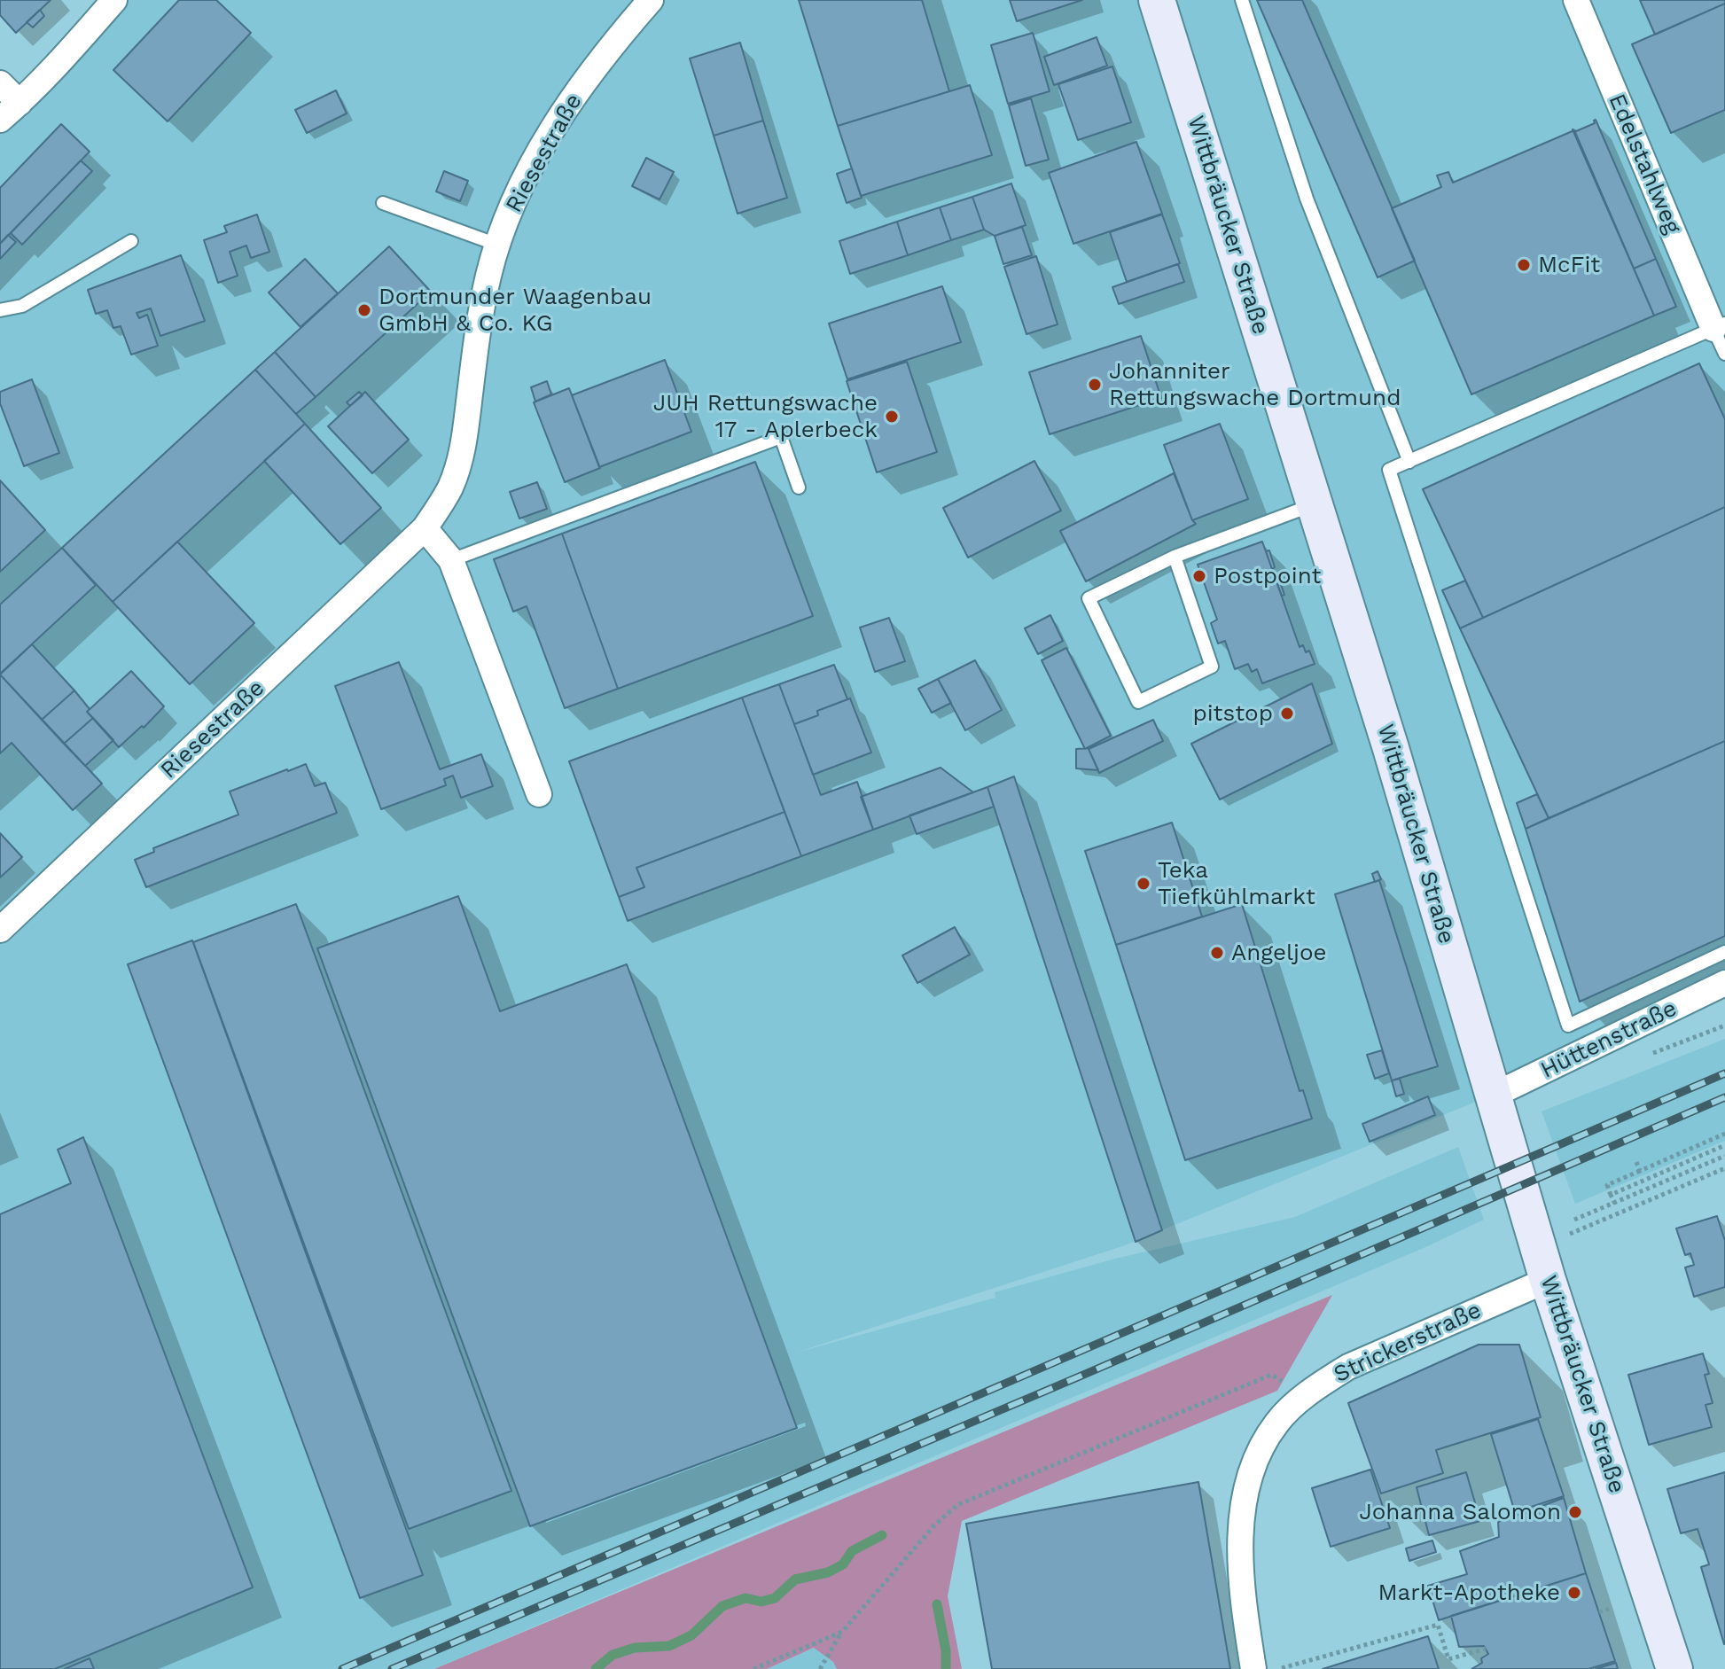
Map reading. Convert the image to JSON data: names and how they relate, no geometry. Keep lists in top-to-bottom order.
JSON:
{
  "streets": {
    "main road": ["Wittbräucker Straße"],
    "street": [
      "Riesestraße",
      "Edelstahlweg",
      "Hüttenstraße",
      "Strickerstraße"
    ]
  },
  "crossings": [
    ["Wittbräucker Straße", "Hüttenstraße"],
    ["Wittbräucker Straße", "Strickerstraße"]
  ],
  "places": [
    "McFit",
    "Dortmunder Waagenbau GmbH & Co. KG",
    "Johanniter Rettungswache Dortmund",
    "JUH Rettungswache 17 - Aplerbeck",
    "Postpoint",
    "pitstop",
    "Teka Tiefkühlmarkt",
    "Angeljoe",
    "Johanna Salomon",
    "Markt-Apotheke"
  ]
}
